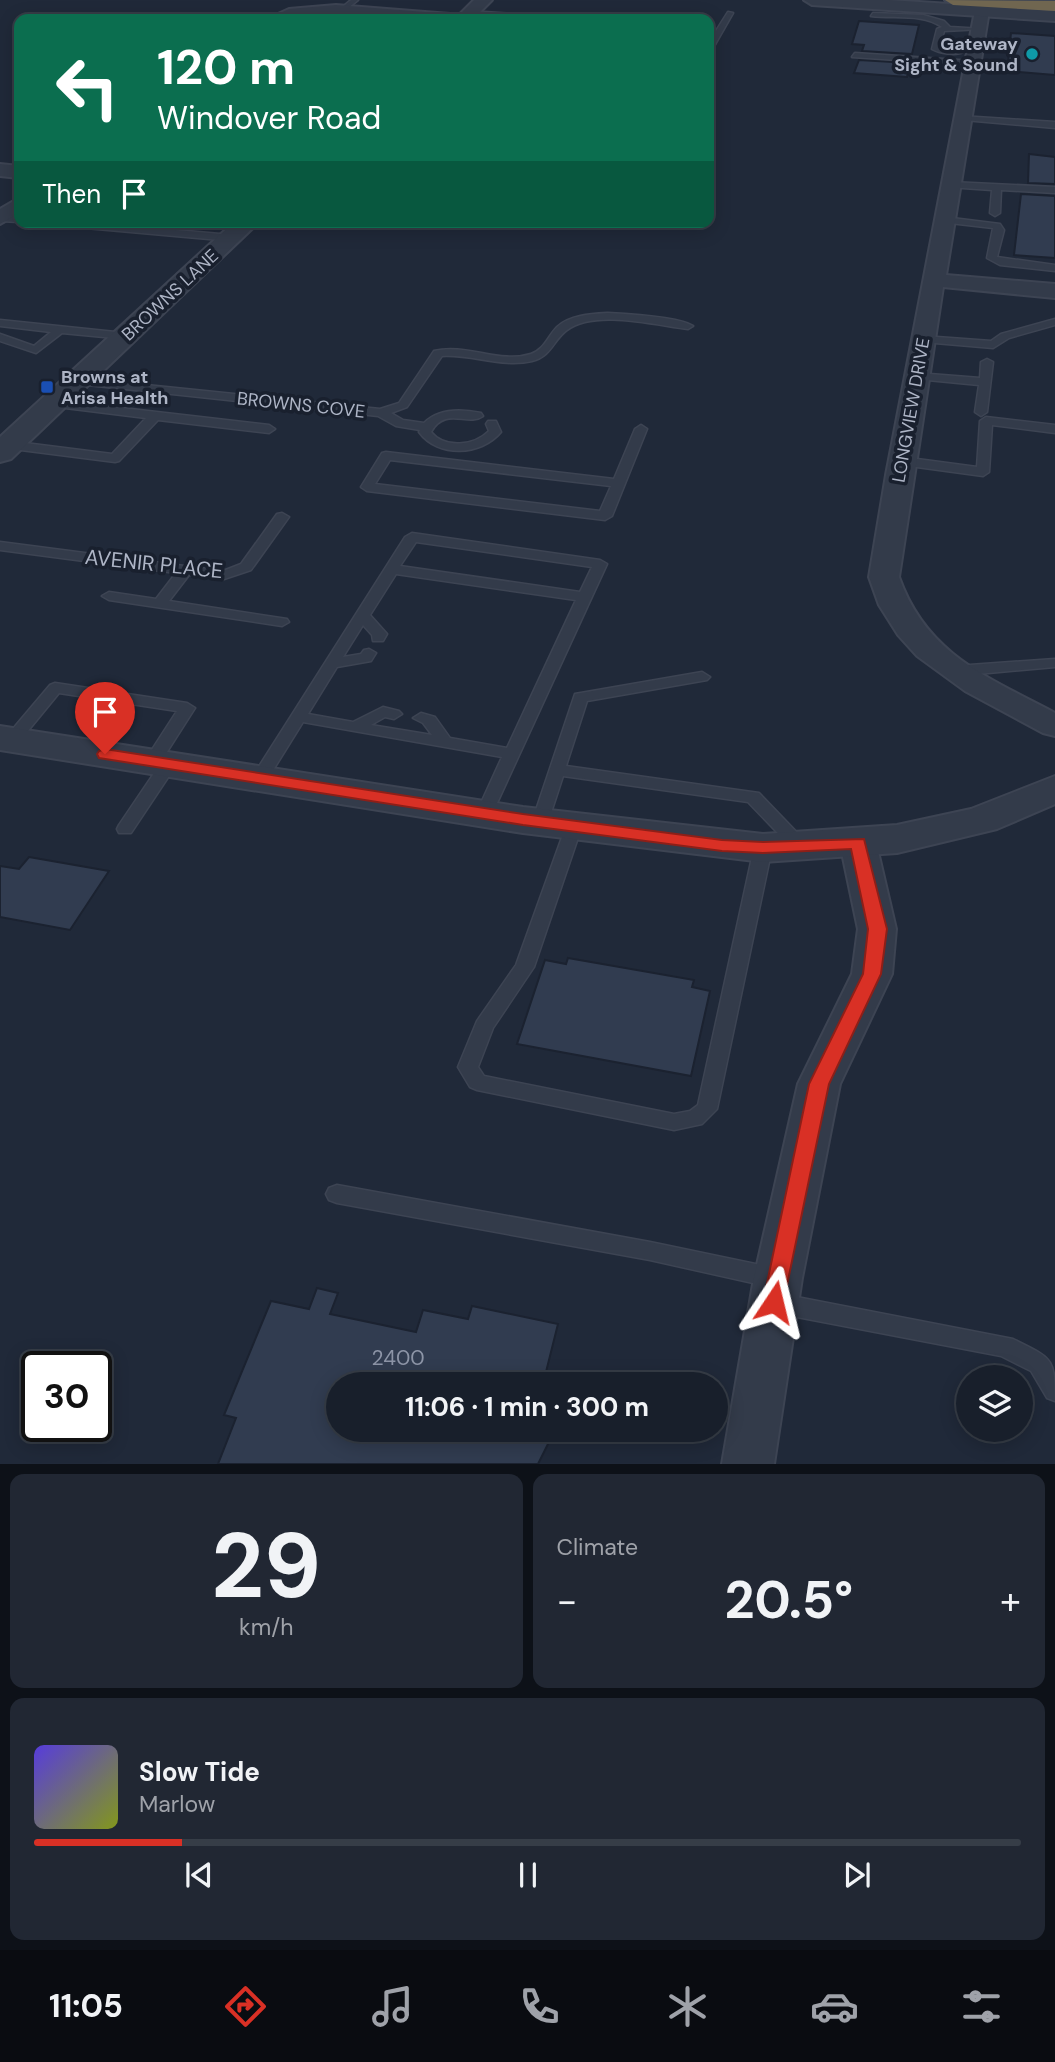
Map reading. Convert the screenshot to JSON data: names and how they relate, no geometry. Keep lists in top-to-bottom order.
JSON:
{
  "streets": {
    "street": ["BROWNS LANE", "LONGVIEW DRIVE"],
    "lane": ["BROWNS COVE", "AVENIR PLACE"]
  },
  "crossings": [
    ["BROWNS LANE", "BROWNS COVE"]
  ],
  "places": {
    "other": ["Gateway Sight & Sound"],
    "transit": ["Browns at Arisa Health"]
  },
  "house_numbers": ["2400"],
  "page": {
    "turn": ["120 m", "Windover Road"],
    "then": "Then",
    "limit": "30",
    "trip": "11:06 · 1 min · 300 m",
    "tile": [
      ["29", "km/h"],
      "Climate"
    ],
    "heat": ["−", "20.5°", "+"],
    "song": ["Slow Tide", "Marlow"],
    "tabs": "11:05"
  }
}
